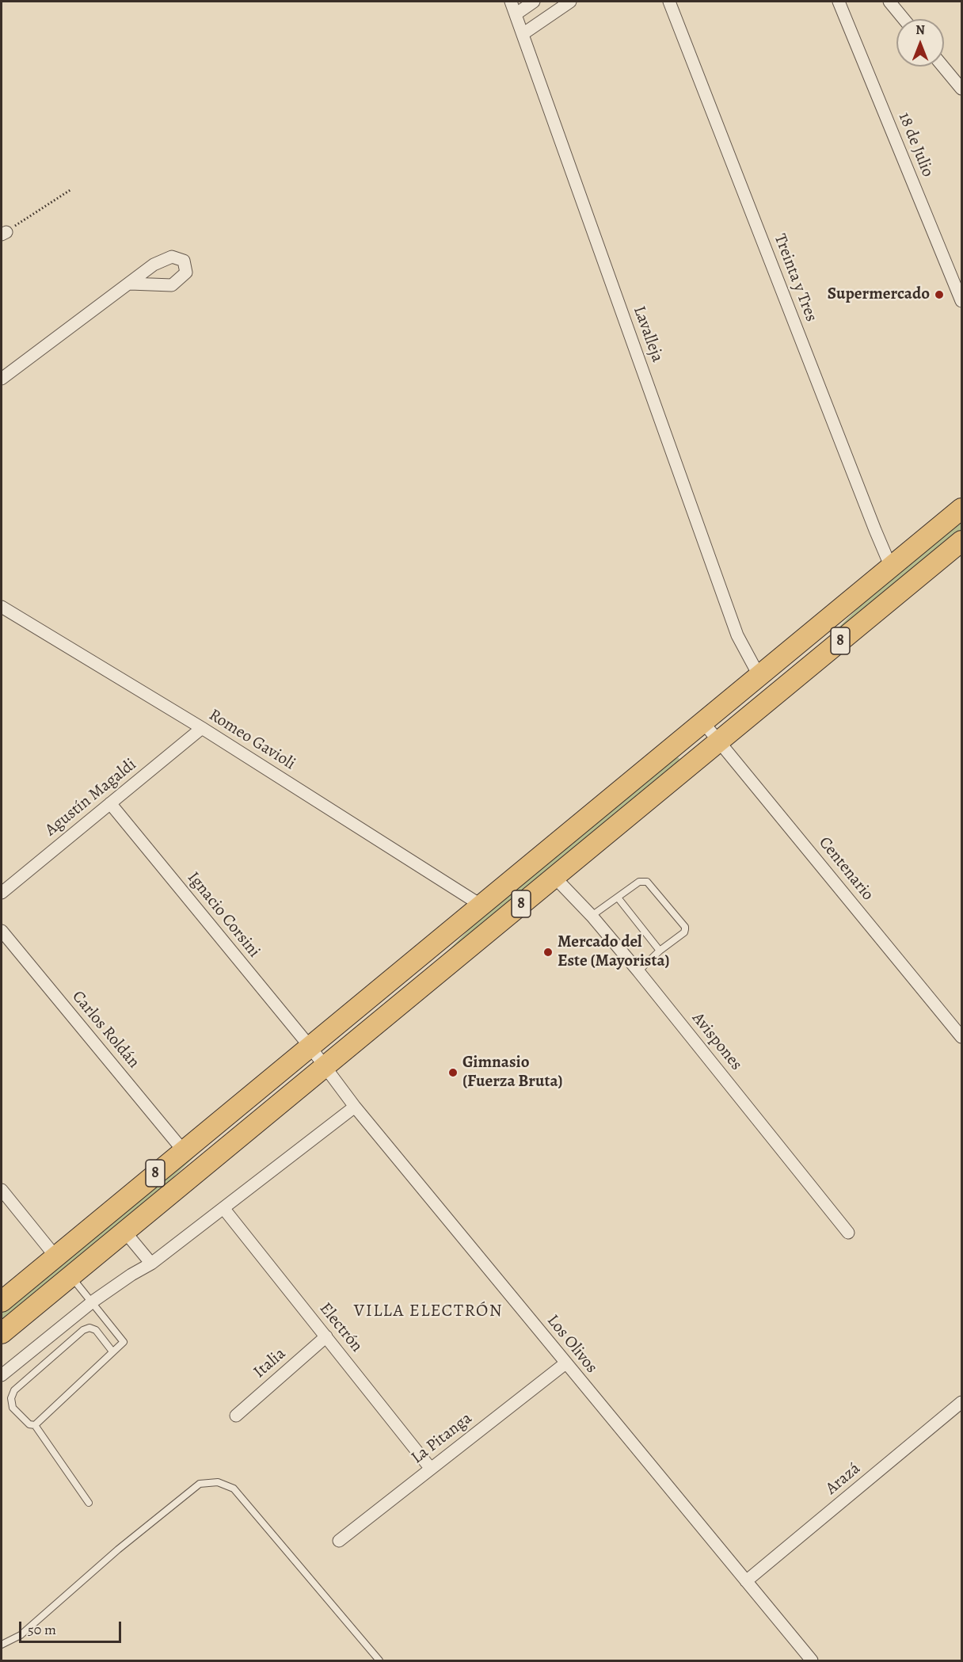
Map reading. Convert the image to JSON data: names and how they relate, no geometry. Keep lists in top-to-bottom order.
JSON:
{
  "streets": {
    "highway": ["8"],
    "street": [
      "18 de Julio",
      "Treinta y Tres",
      "Lavalleja",
      "Romeo Gavioli",
      "Agustín Magaldi",
      "Centenario",
      "Ignacio Corsini",
      "Carlos Roldán",
      "Avispones",
      "Electrón",
      "Los Olivos",
      "Italia",
      "La Pitanga",
      "Arazá"
    ]
  },
  "crossings": [
    ["Treinta y Tres", "8"],
    ["Lavalleja", "8"],
    ["8", "Romeo Gavioli"],
    ["8", "Centenario"],
    ["8", "Ignacio Corsini"],
    ["8", "Carlos Roldán"],
    ["8", "Avispones"],
    ["8", "Los Olivos"],
    ["Romeo Gavioli", "Agustín Magaldi"],
    ["Agustín Magaldi", "Ignacio Corsini"],
    ["Ignacio Corsini", "Los Olivos"],
    ["Electrón", "Italia"],
    ["Electrón", "La Pitanga"],
    ["Los Olivos", "La Pitanga"],
    ["Los Olivos", "Arazá"]
  ],
  "districts": ["VILLA ELECTRÓN"],
  "places": ["Supermercado", "Mercado del Este (Mayorista)", "Gimnasio (Fuerza Bruta)"],
  "scale_bar": "50 m",
  "north": "top"
}
